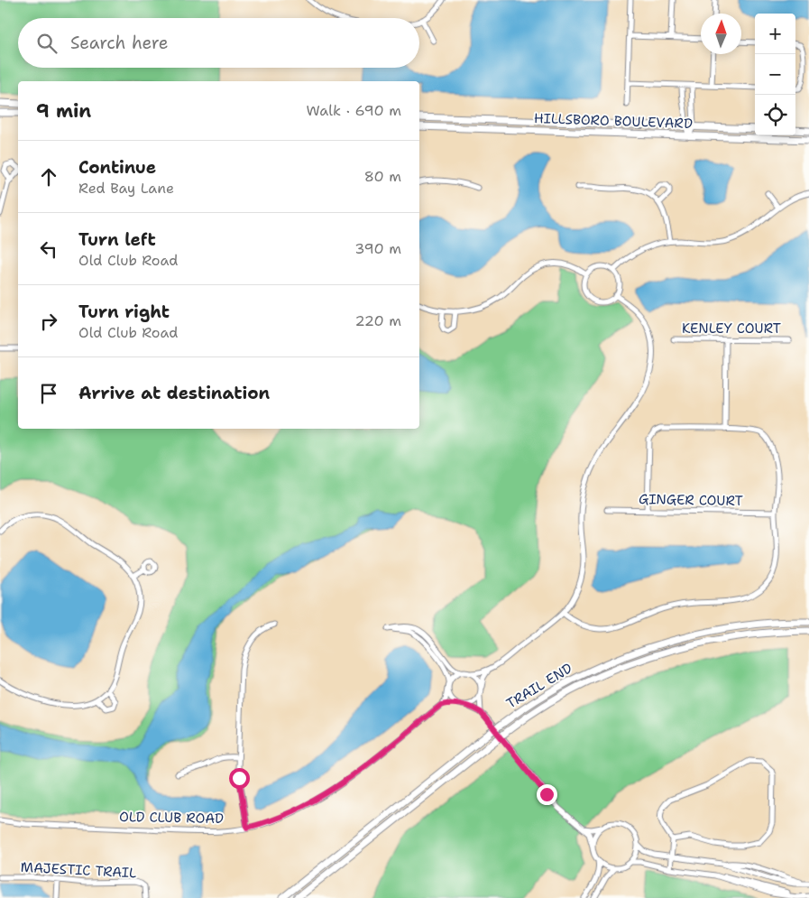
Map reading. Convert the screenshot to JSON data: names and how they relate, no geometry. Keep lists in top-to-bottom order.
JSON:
{
  "streets": {
    "street": [
      "HILLSBORO BOULEVARD",
      "KENLEY COURT",
      "GINGER COURT",
      "TRAIL END",
      "OLD CLUB ROAD",
      "MAJESTIC TRAIL"
    ]
  },
  "north": "top",
  "page": {
    "map_buttons": ["+", "−"],
    "search": "Search here",
    "heading": ["9 min", "Walk · 690 m"],
    "list": [
      ["Continue", "Red Bay Lane", "80 m"],
      ["Turn left", "Old Club Road", "390 m"],
      ["Turn right", "Old Club Road", "220 m"],
      "Arrive at destination"
    ]
  }
}
